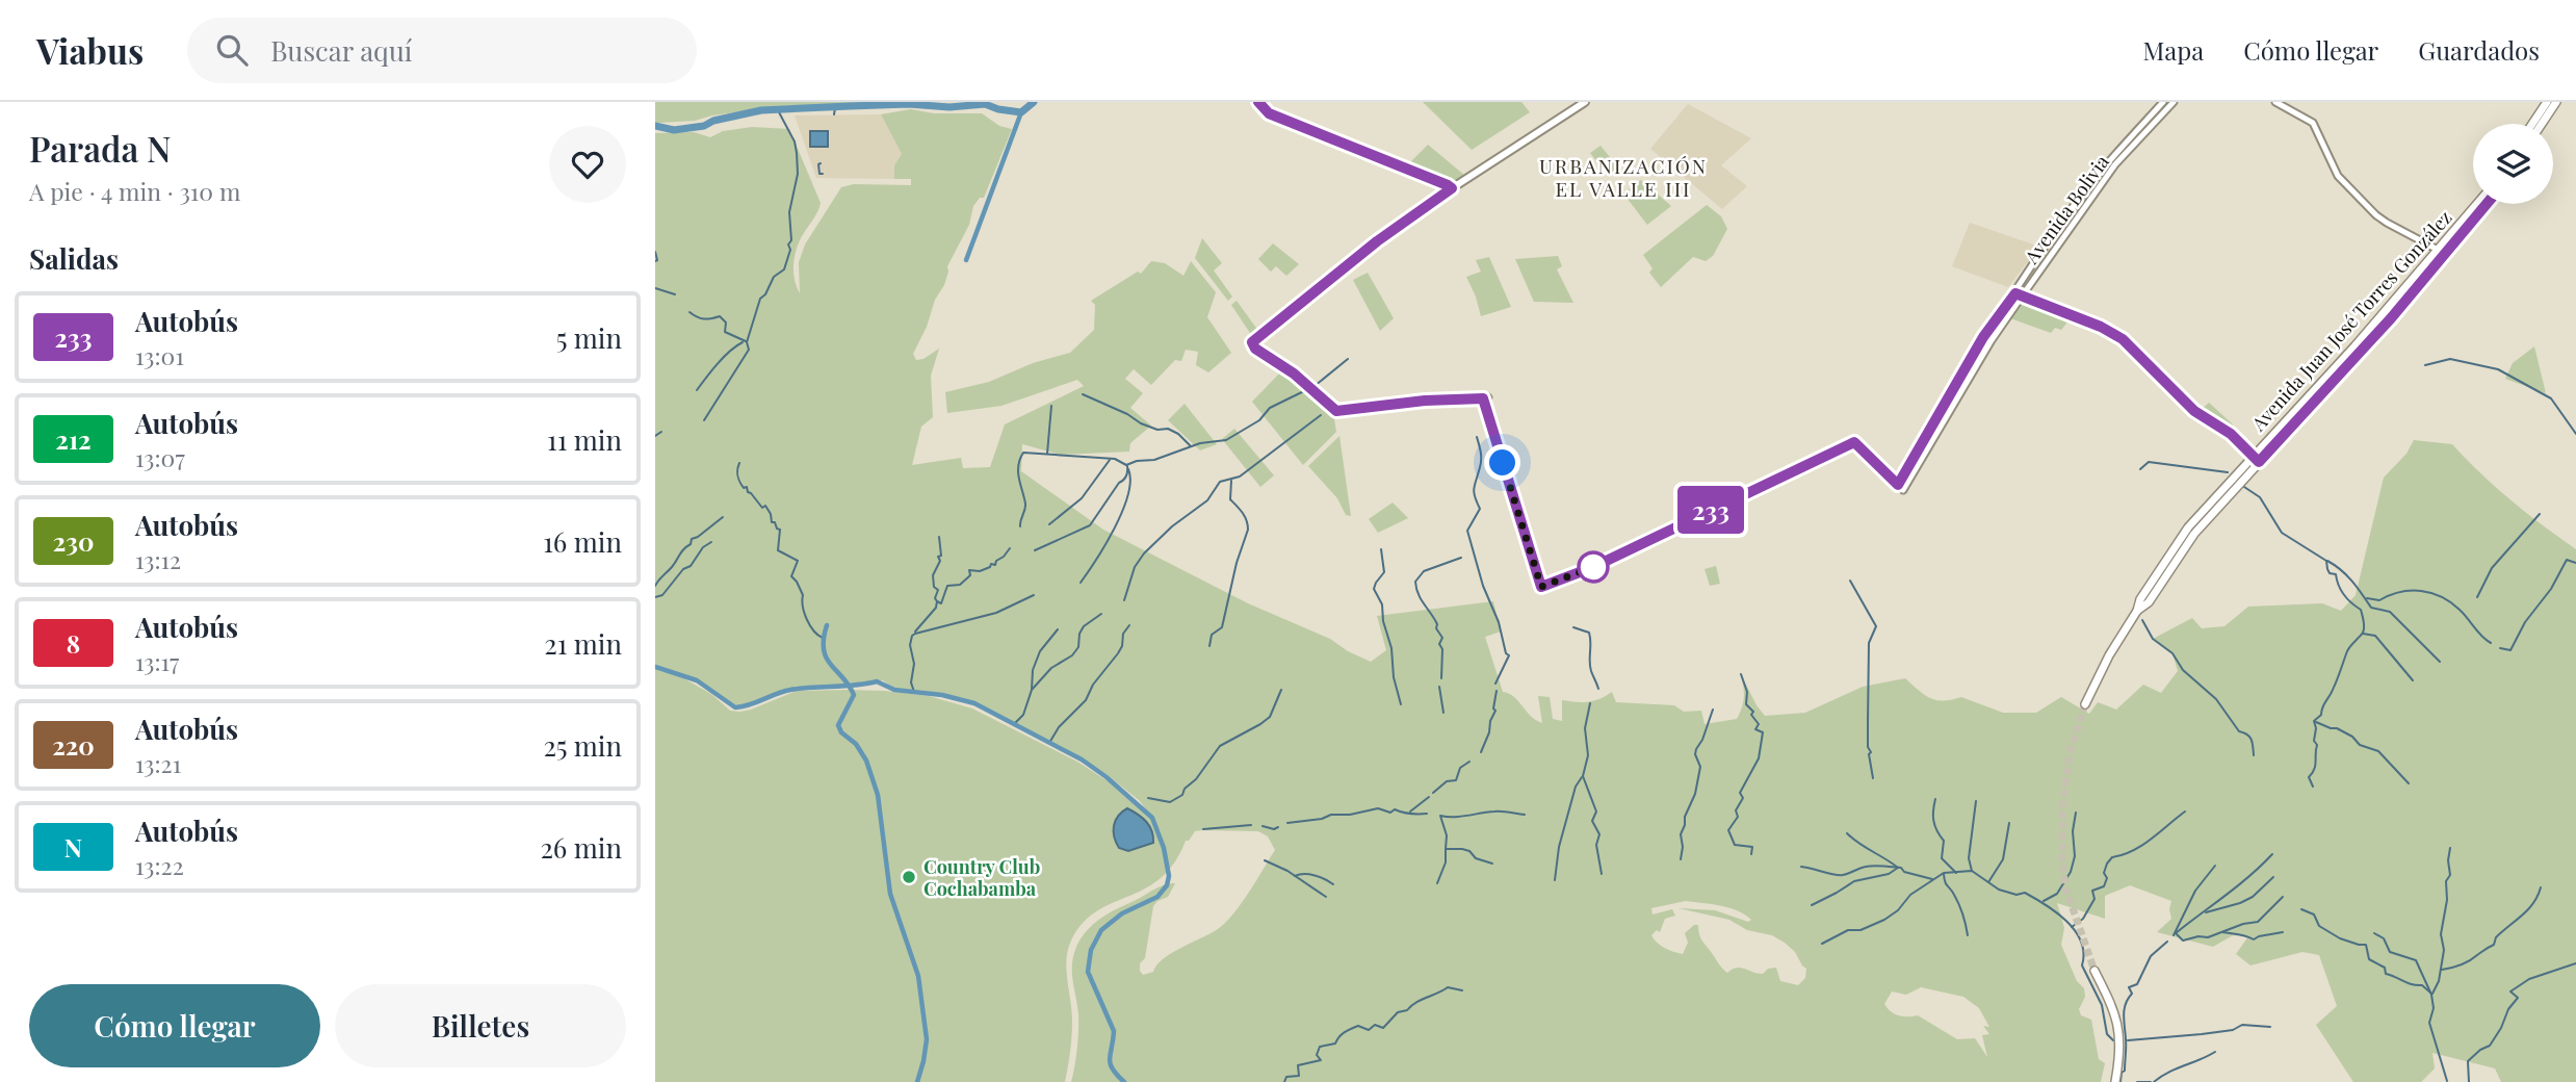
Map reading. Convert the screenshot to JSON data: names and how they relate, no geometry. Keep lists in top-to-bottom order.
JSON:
{
  "streets": {
    "main road": ["Avenida Juan José Torres González"],
    "street": ["Avenida Bolivia"]
  },
  "districts": ["URBANIZACIÓN EL VALLE III"],
  "places": ["Country Club Cochabamba"],
  "lines": ["bus line 233"],
  "page": {
    "header": "Viabus",
    "search": "Buscar aquí",
    "nav": ["Mapa", "Cómo llegar", "Guardados"],
    "heading": [
      ["Parada N", "A pie · 4 min · 310 m"],
      "Salidas"
    ],
    "on_map": "233",
    "list": [
      {
        "mark": "233",
        "name": "Autobús",
        "note": "13:01",
        "value": "5 min"
      },
      {
        "mark": "212",
        "name": "Autobús",
        "note": "13:07",
        "value": "11 min"
      },
      {
        "mark": "230",
        "name": "Autobús",
        "note": "13:12",
        "value": "16 min"
      },
      {
        "mark": "8",
        "name": "Autobús",
        "note": "13:17",
        "value": "21 min"
      },
      {
        "mark": "220",
        "name": "Autobús",
        "note": "13:21",
        "value": "25 min"
      },
      {
        "mark": "N",
        "name": "Autobús",
        "note": "13:22",
        "value": "26 min"
      }
    ],
    "buttons": ["Cómo llegar", "Billetes"]
  }
}
